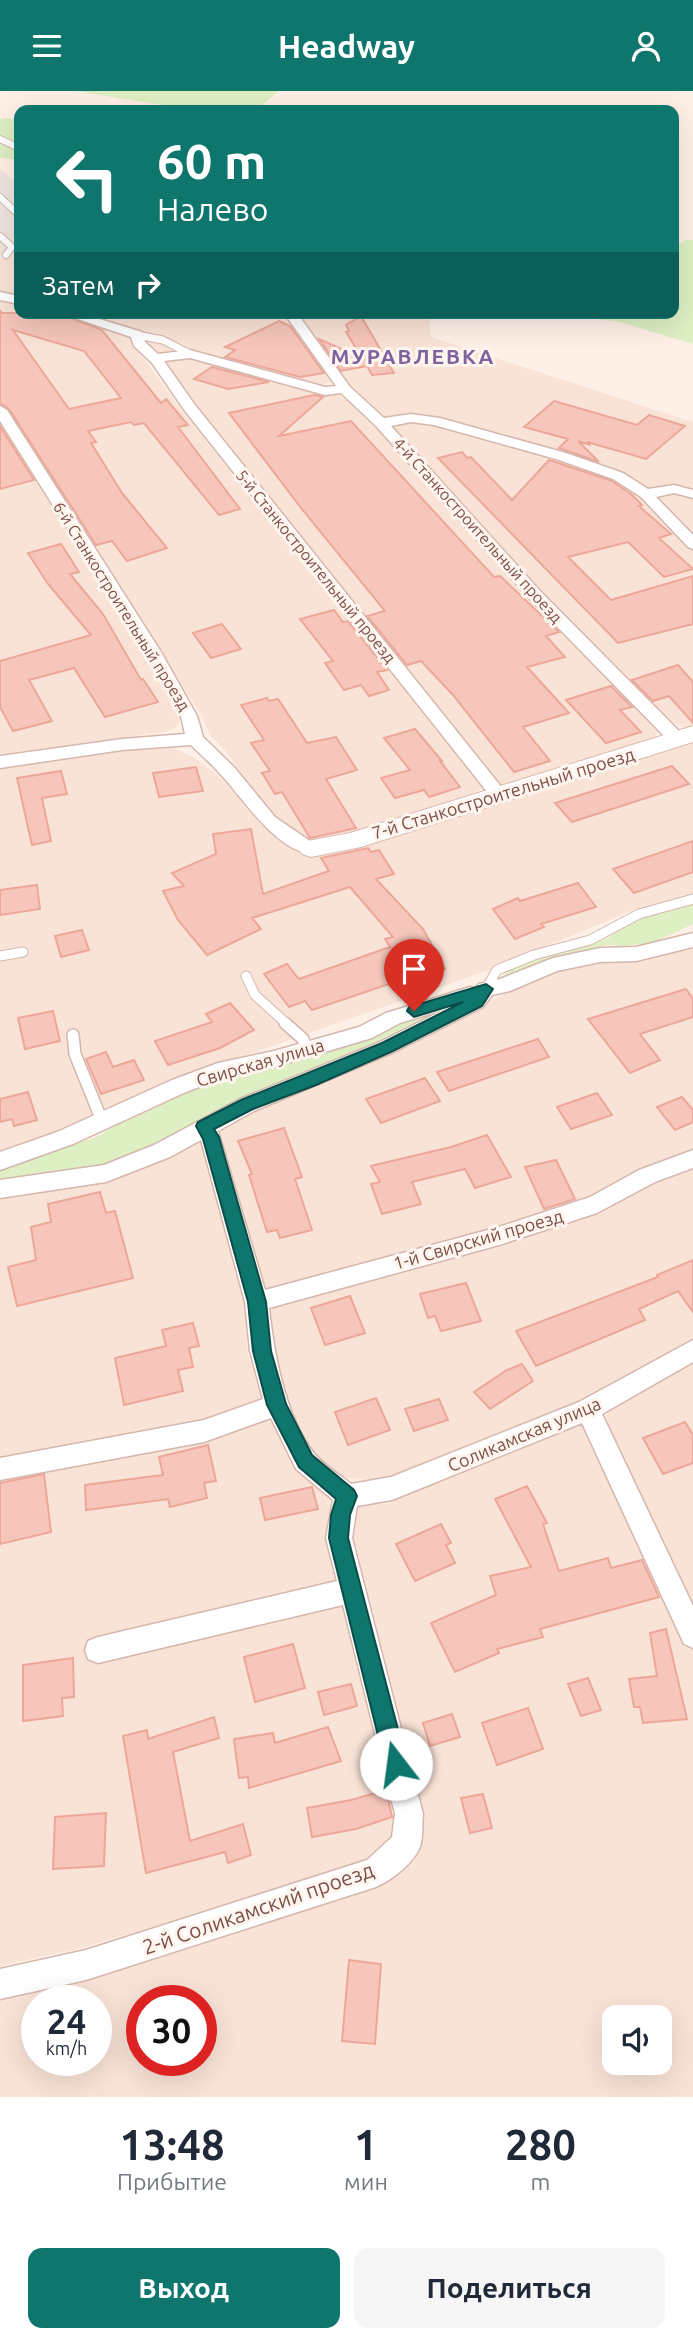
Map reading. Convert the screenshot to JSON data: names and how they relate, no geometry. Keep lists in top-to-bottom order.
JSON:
{
  "streets": {
    "street": [
      "4-й Станкостроительный проезд",
      "5-й Станкостроительный проезд",
      "6-й Станкостроительный проезд",
      "7-й Станкостроительный проезд",
      "Свирская улица",
      "1-й Свирский проезд",
      "Соликамская улица",
      "2-й Соликамский проезд"
    ]
  },
  "crossings": [
    ["4-й Станкостроительный проезд", "7-й Станкостроительный проезд"],
    ["5-й Станкостроительный проезд", "7-й Станкостроительный проезд"],
    ["6-й Станкостроительный проезд", "7-й Станкостроительный проезд"],
    ["Соликамская улица", "2-й Соликамский проезд"]
  ],
  "districts": ["МУРАВЛЕВКА"],
  "page": {
    "header": "Headway",
    "turn": ["60 m", "Налево"],
    "then": "Затем",
    "speed": "24 km/h",
    "limit": "30",
    "eta": [
      "13:48",
      "Прибытие",
      "1",
      "мин",
      "280",
      "m"
    ],
    "buttons": ["Выход", "Поделиться"]
  }
}
